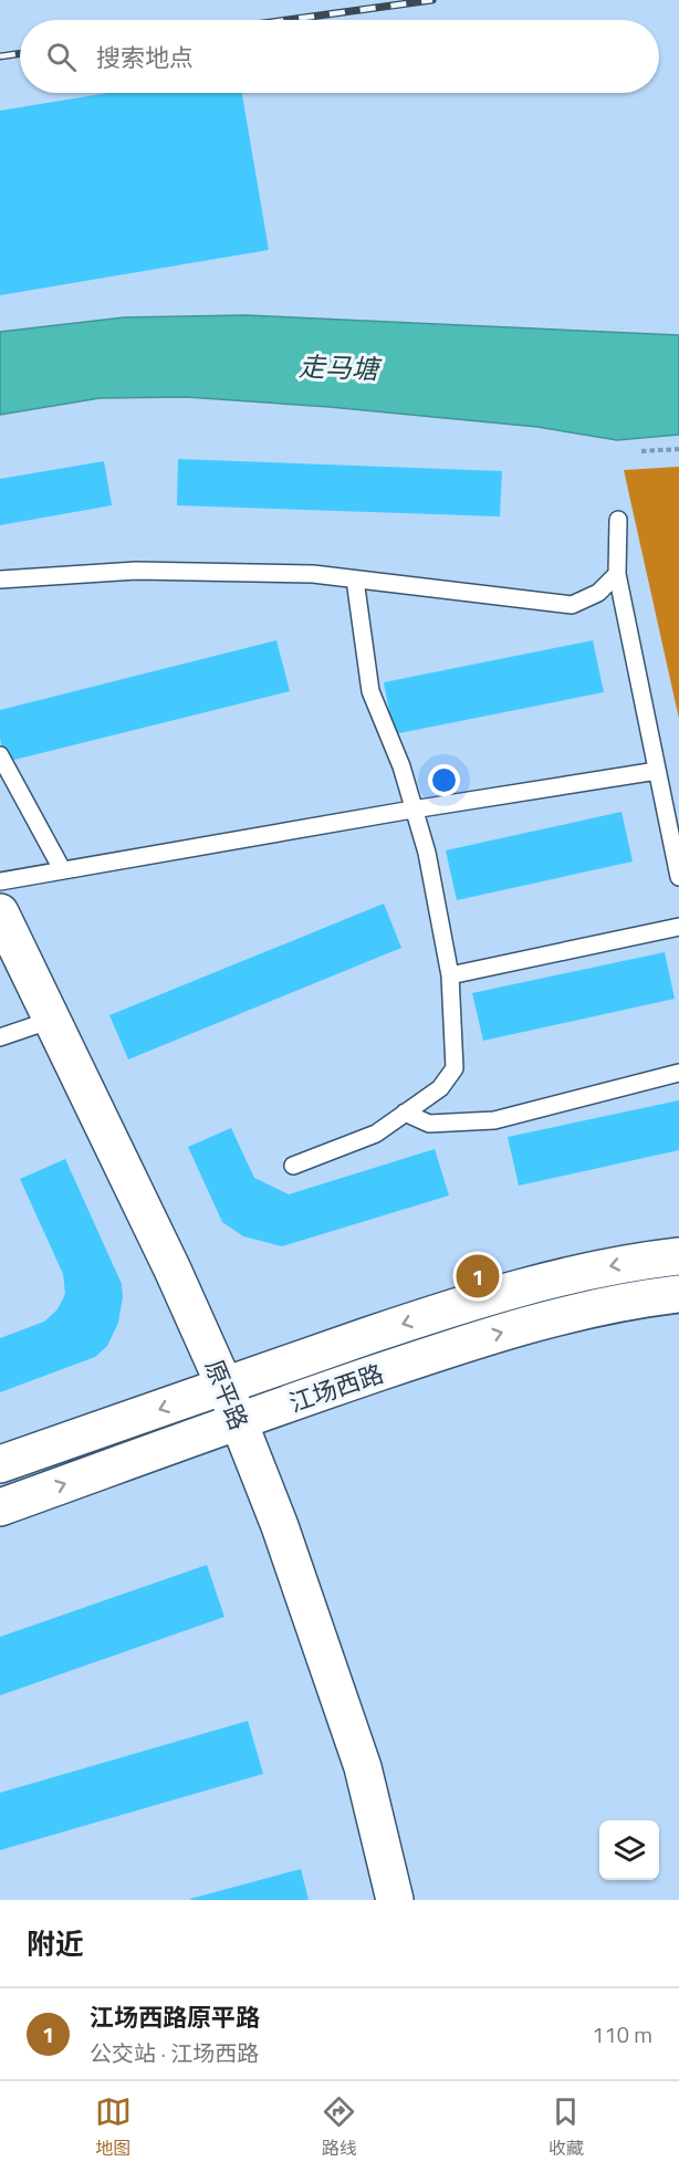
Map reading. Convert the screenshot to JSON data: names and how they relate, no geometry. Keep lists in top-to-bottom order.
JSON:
{
  "streets": {
    "main road": ["江场西路", "原平路"]
  },
  "crossings": [
    ["江场西路", "原平路"]
  ],
  "water": ["走马塘"],
  "page": {
    "search": "搜索地点",
    "pins": "1",
    "heading": "附近",
    "list": [
      {
        "mark": "1",
        "name": "江场西路原平路",
        "note": "公交站 · 江场西路",
        "value": "110 m"
      }
    ],
    "nav": ["地图", "路线", "收藏"]
  }
}
